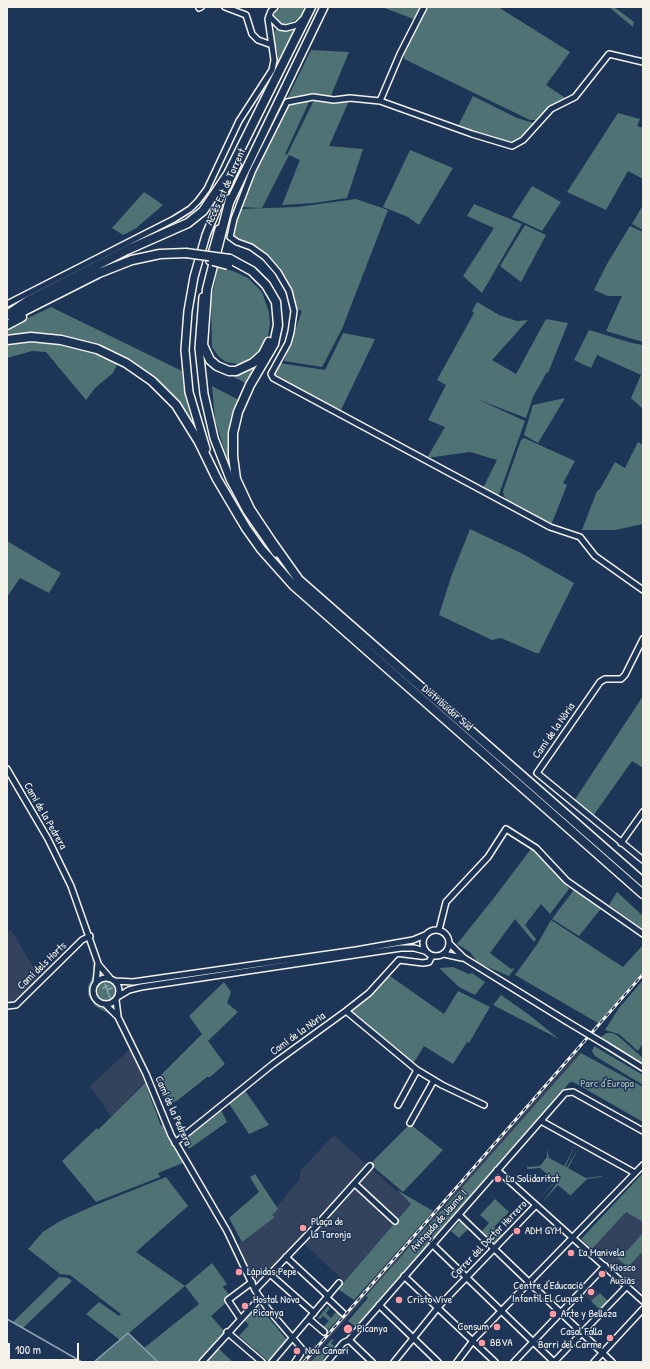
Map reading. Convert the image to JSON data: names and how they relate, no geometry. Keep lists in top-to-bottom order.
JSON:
{
  "streets": {
    "highway": ["Distribuïdor Sud"],
    "main road": ["Accés Est de Torrent"],
    "street": [
      "Camí de la Nòria",
      "Camí de la Pedrera",
      "Camí dels Horts",
      "Avinguda de Jaume I",
      "Carrer del Doctor Herrero"
    ]
  },
  "crossings": [
    ["Accés Est de Torrent", "Distribuïdor Sud"],
    ["Camí de la Nòria", "Camí de la Pedrera"],
    ["Camí de la Pedrera", "Camí dels Horts"]
  ],
  "parks": ["Parc d'Europa"],
  "places": [
    "La Solidaritat",
    "Plaça de la Taronja",
    "ADM GYM",
    "La Manivela",
    "Lápidas Pepe",
    "Kiosco Ausiàs",
    "Centre d'Educació Infantil El Cuquet",
    "Cristo Vive",
    "Hostal Nova Picanya",
    "Arte y Belleza",
    "Consum",
    "Picanya",
    "Casal Falla Barri del Carme",
    "BBVA",
    "Nou Canari"
  ],
  "scale_bar": "100 m"
}
